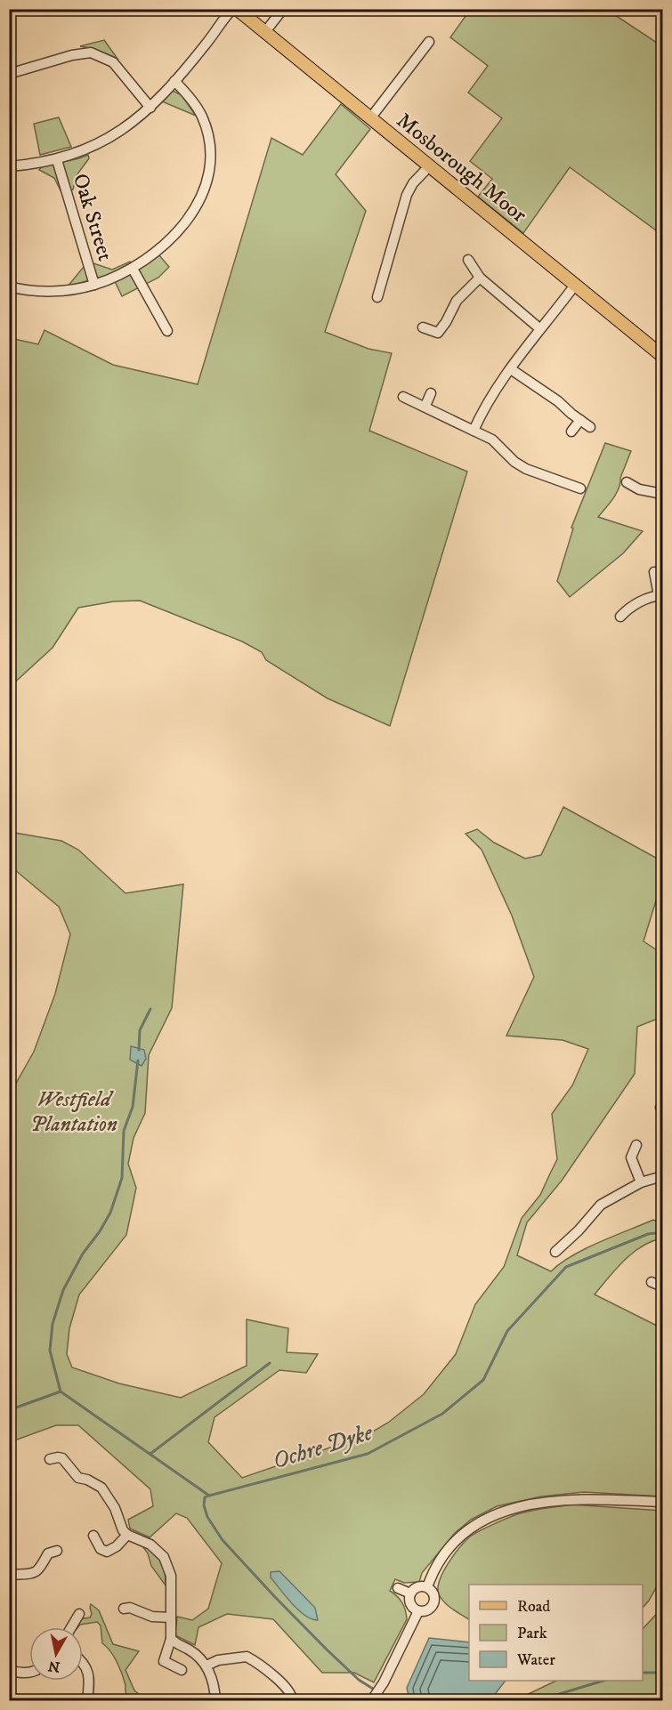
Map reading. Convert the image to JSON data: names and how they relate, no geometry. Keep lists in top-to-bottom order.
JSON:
{
  "streets": {
    "main road": ["Mosborough Moor"],
    "street": ["Oak Street"]
  },
  "water": ["Ochre Dyke"],
  "parks": ["Westfield Plantation"],
  "legend": ["Road", "Park", "Water"],
  "north": "bottom"
}
